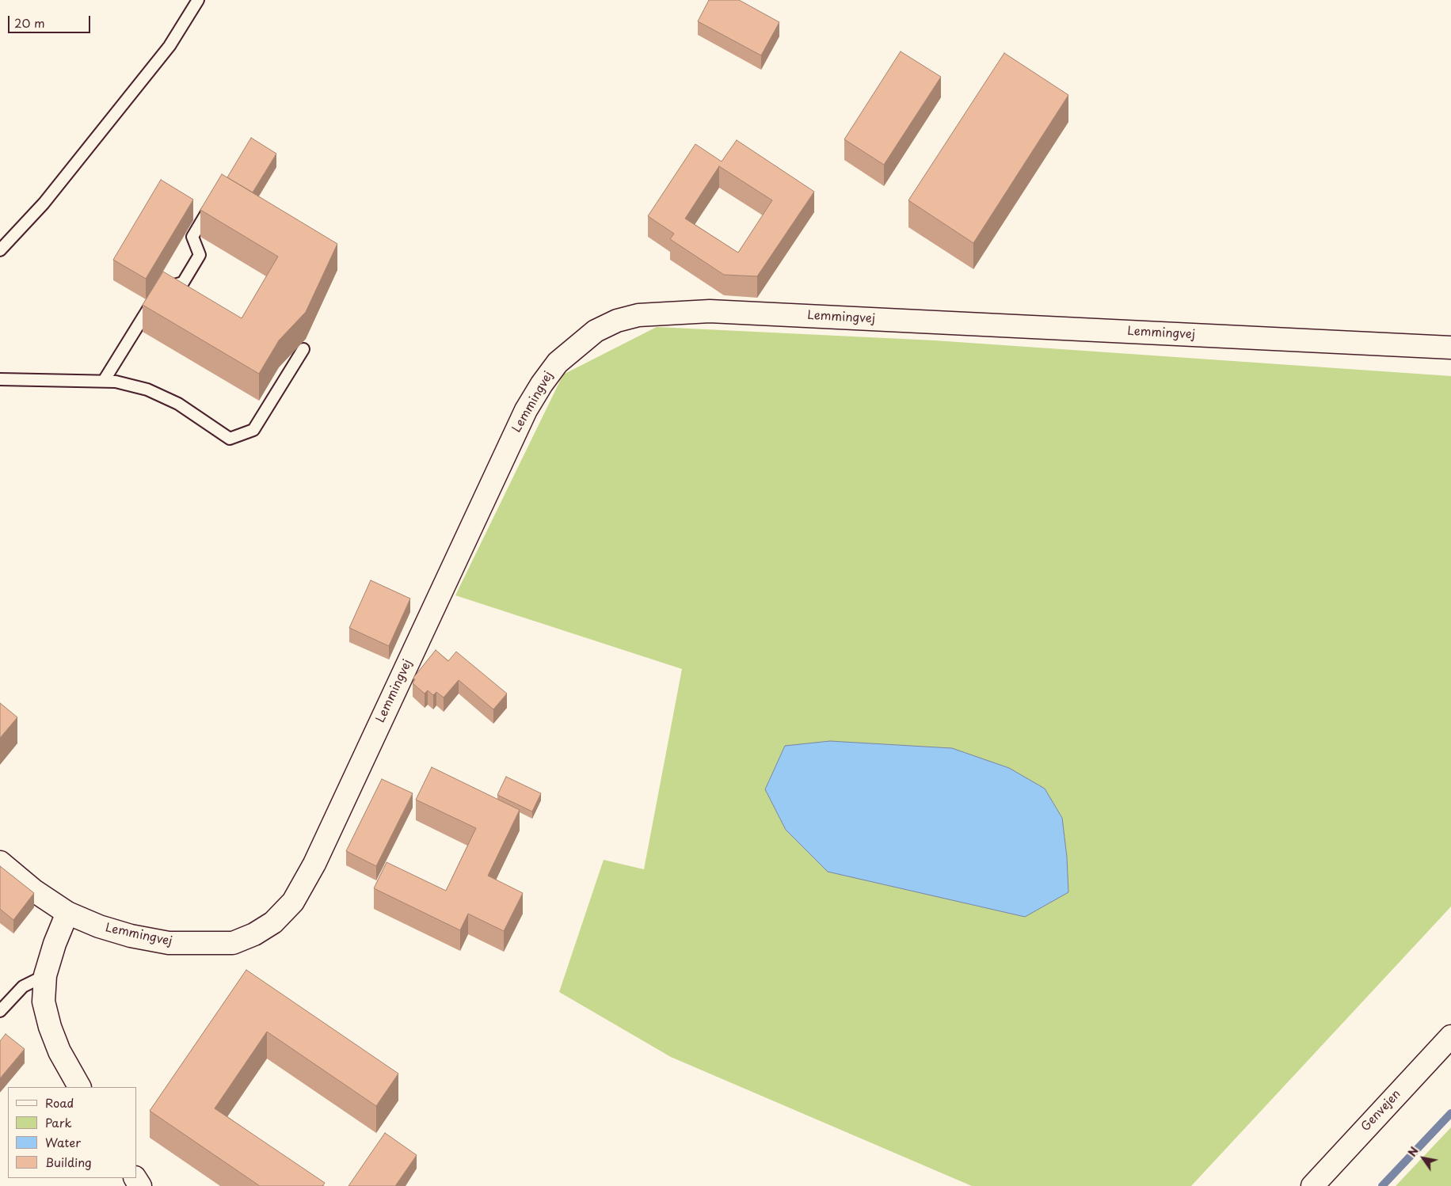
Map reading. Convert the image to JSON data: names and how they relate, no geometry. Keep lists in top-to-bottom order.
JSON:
{
  "streets": {
    "street": ["Lemmingvej", "Genvejen"]
  },
  "legend": [
    "Road",
    "Park",
    "Water",
    "Building"
  ],
  "scale_bar": "20 m",
  "north": "top left"
}
